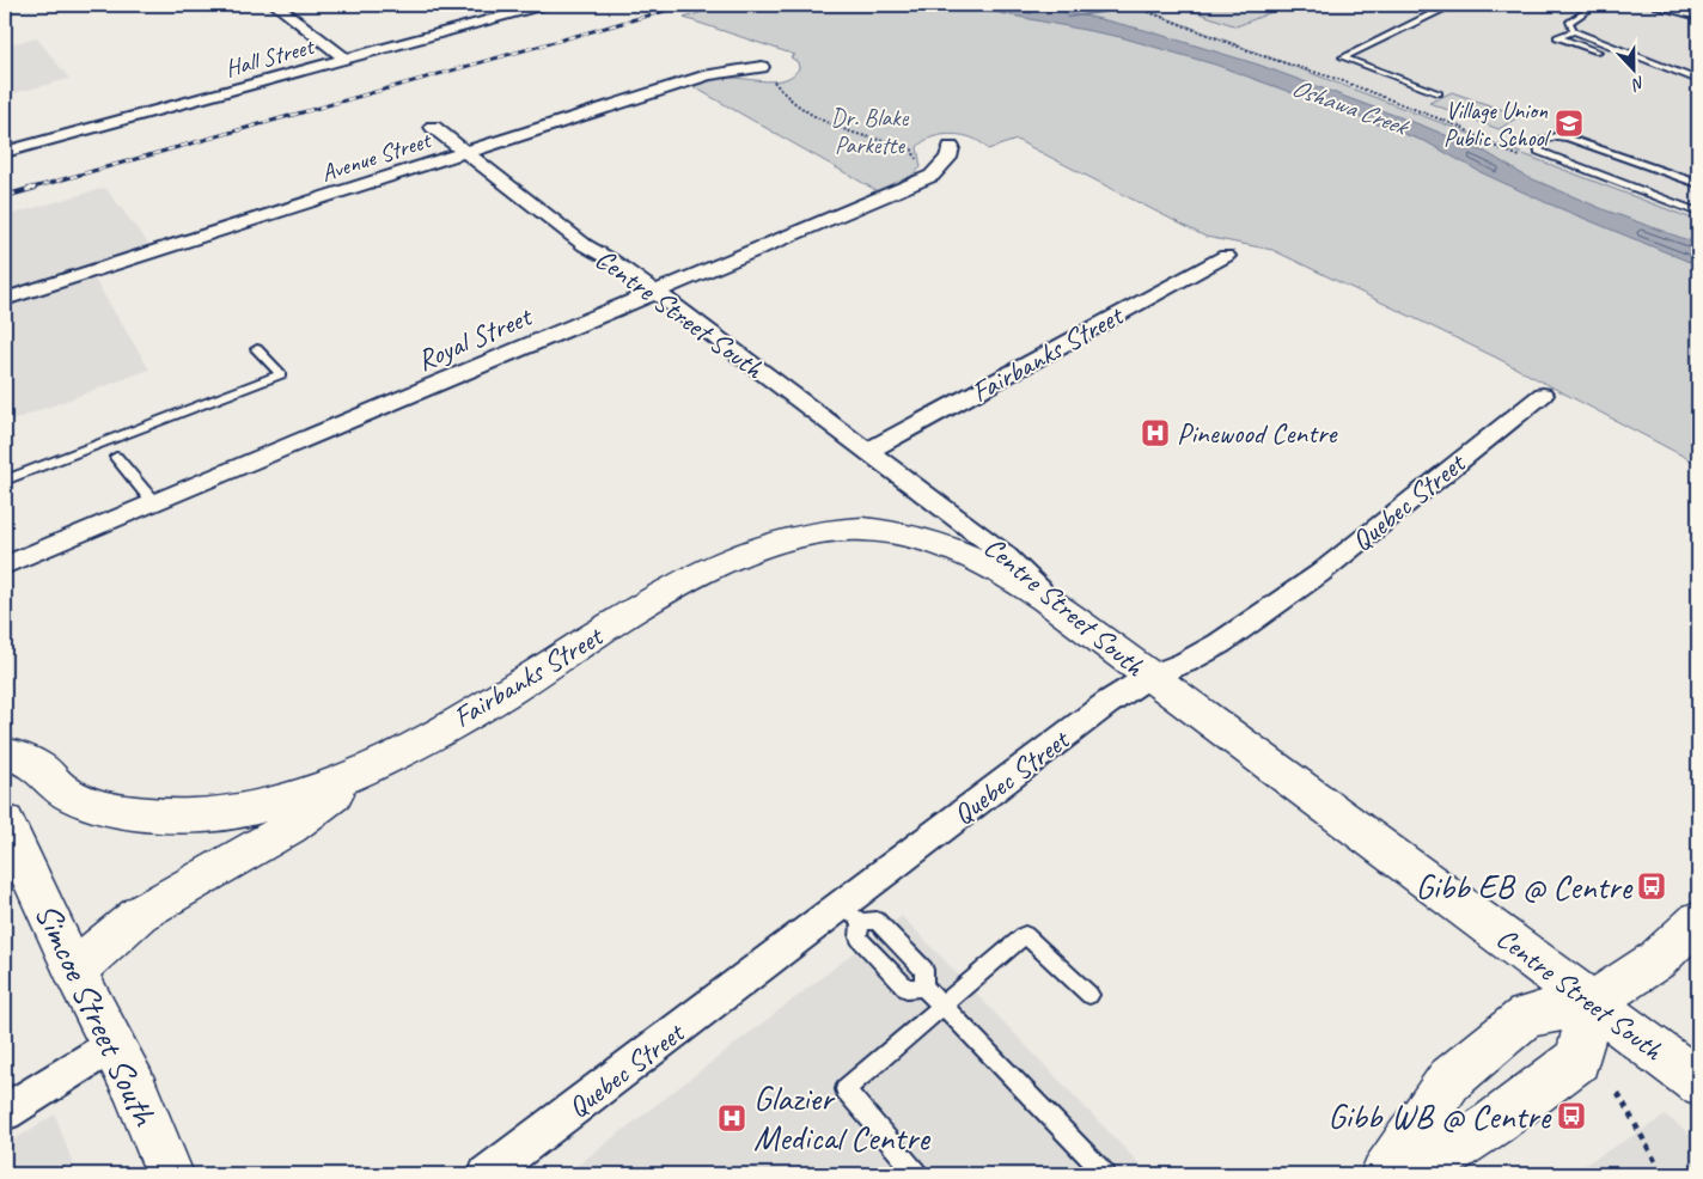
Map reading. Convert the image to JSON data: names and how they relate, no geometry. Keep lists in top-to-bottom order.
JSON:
{
  "streets": {
    "main road": ["Centre Street South", "Fairbanks Street", "Simcoe Street South"],
    "street": [
      "Hall Street",
      "Avenue Street",
      "Royal Street",
      "Quebec Street"
    ]
  },
  "crossings": [
    ["Avenue Street", "Centre Street South"],
    ["Centre Street South", "Royal Street"],
    ["Centre Street South", "Fairbanks Street"],
    ["Centre Street South", "Quebec Street"]
  ],
  "water": ["Oshawa Creek"],
  "parks": ["Dr. Blake Parkette"],
  "places": {
    "school or university": ["Village Union Public School"],
    "hospital": ["Pinewood Centre", "Glazier Medical Centre"],
    "bus stop": ["Gibb EB @ Centre", "Gibb WB @ Centre"]
  },
  "north": "bottom"
}
